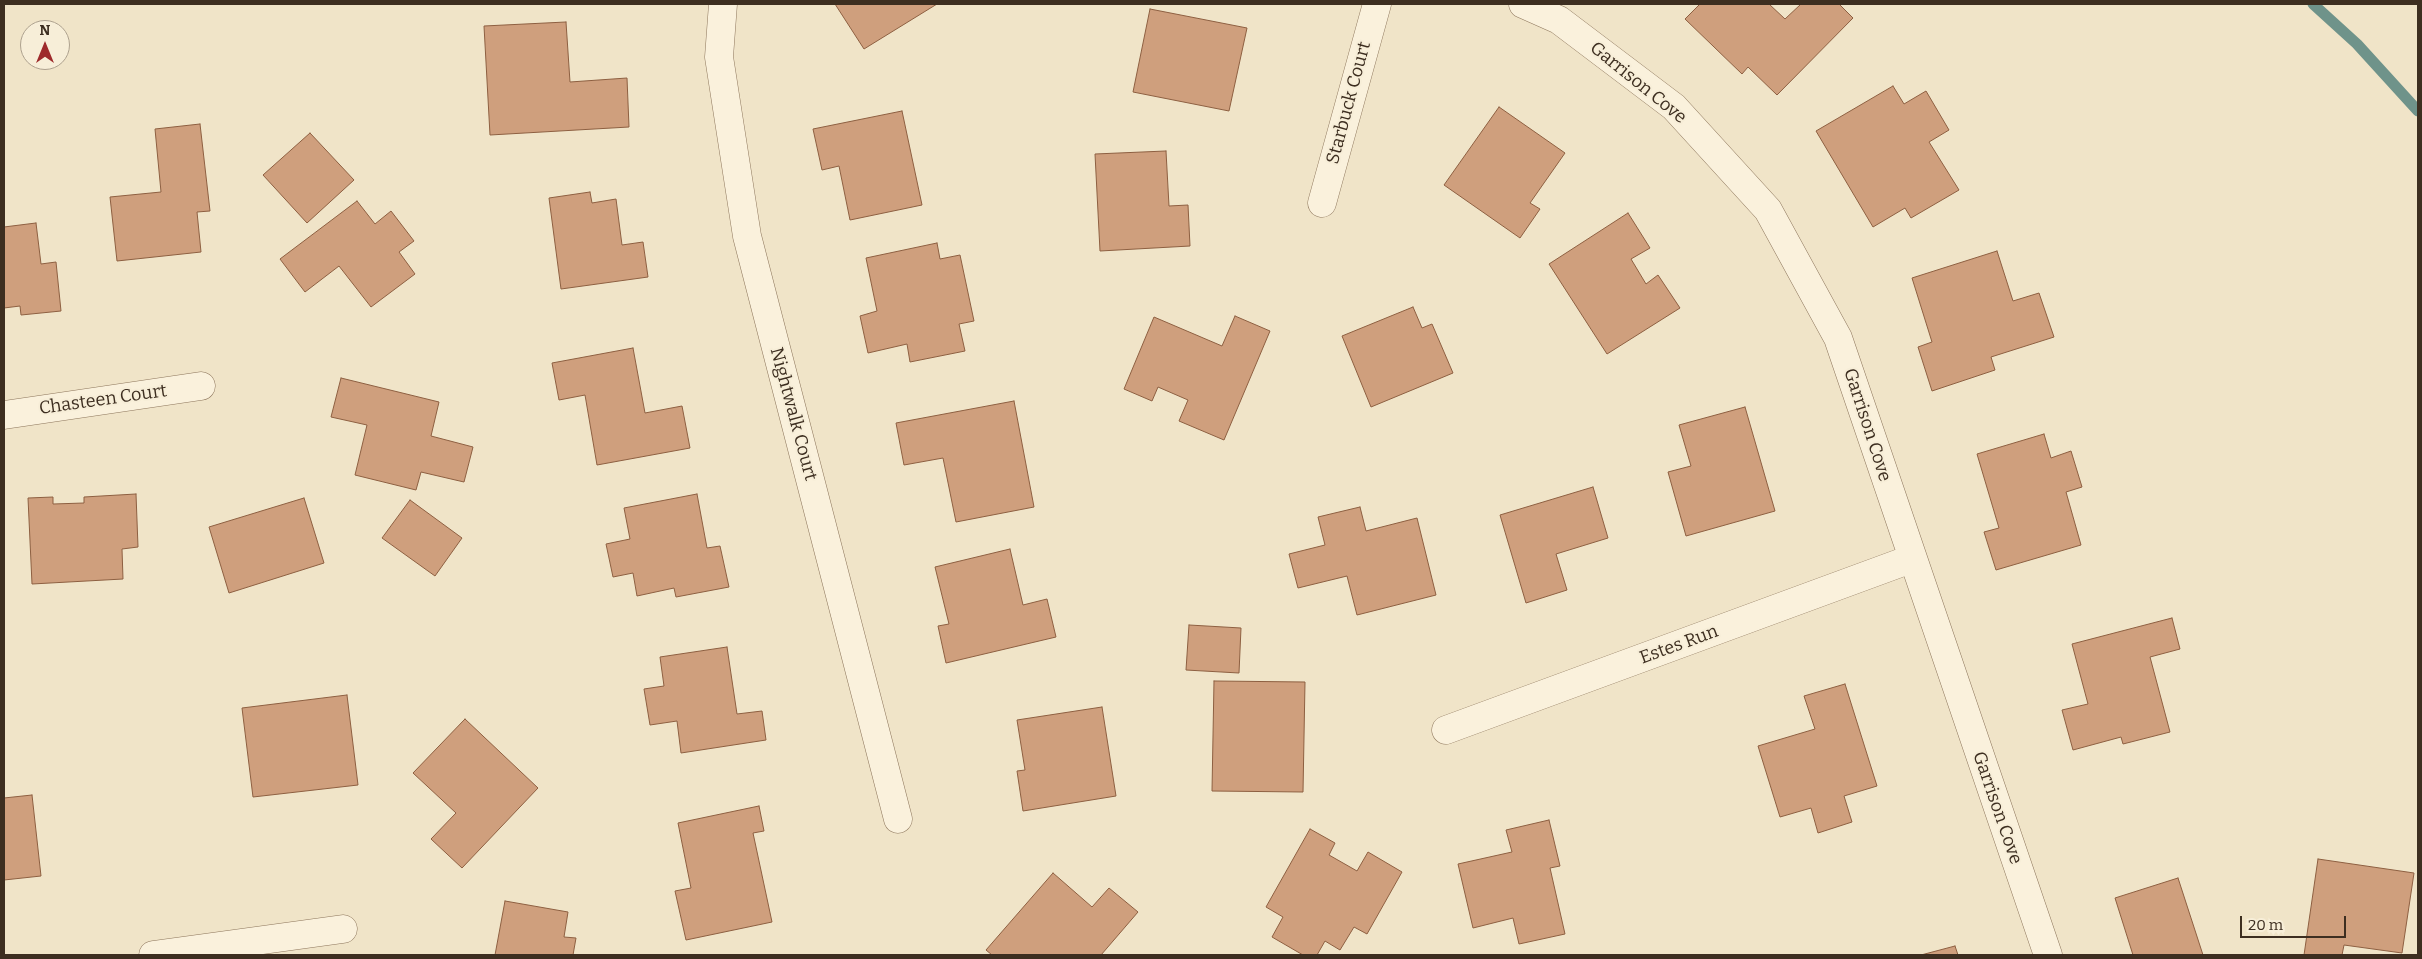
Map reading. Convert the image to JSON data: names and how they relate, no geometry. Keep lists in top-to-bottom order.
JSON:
{
  "streets": {
    "street": [
      "Garrison Cove",
      "Starbuck Court",
      "Chasteen Court",
      "Nightwalk Court",
      "Estes Run"
    ]
  },
  "crossings": [
    ["Garrison Cove", "Estes Run"]
  ],
  "scale_bar": "20 m",
  "north": "top"
}
